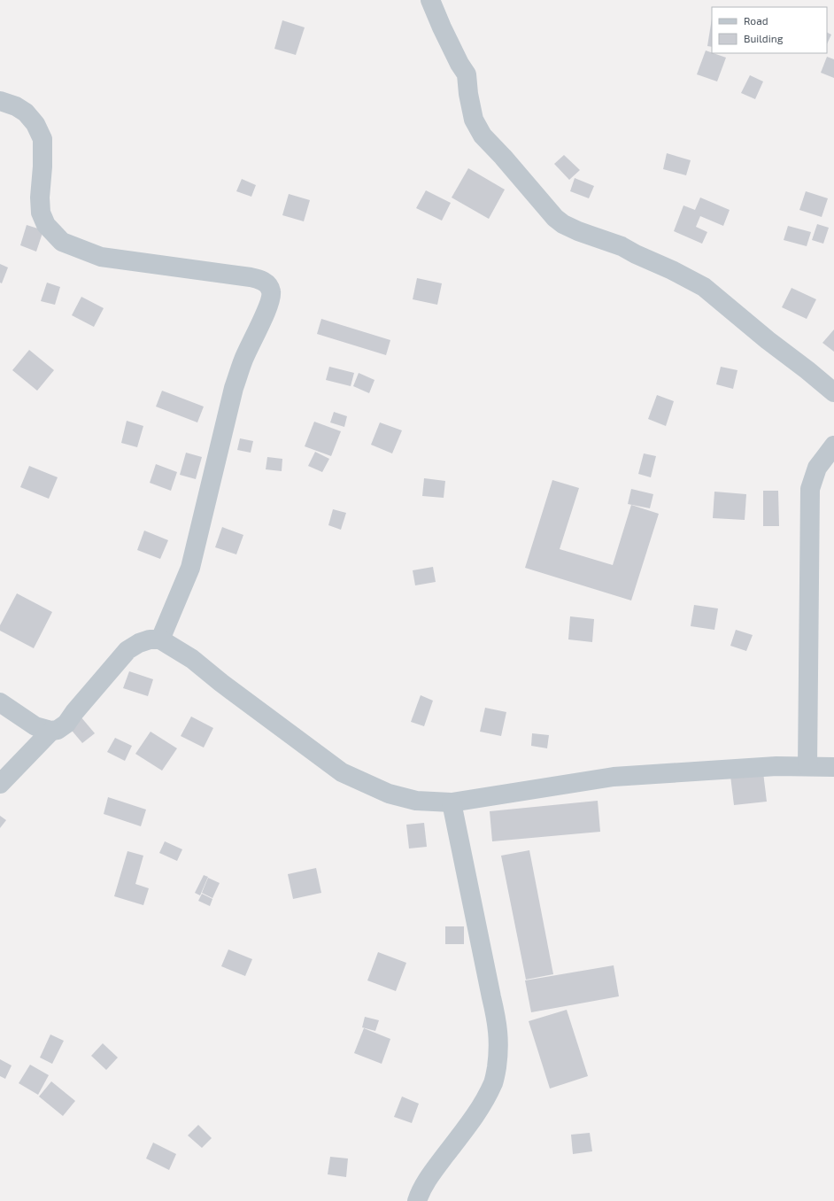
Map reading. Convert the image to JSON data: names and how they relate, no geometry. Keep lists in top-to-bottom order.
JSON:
{
  "legend": ["Road", "Building"]
}
